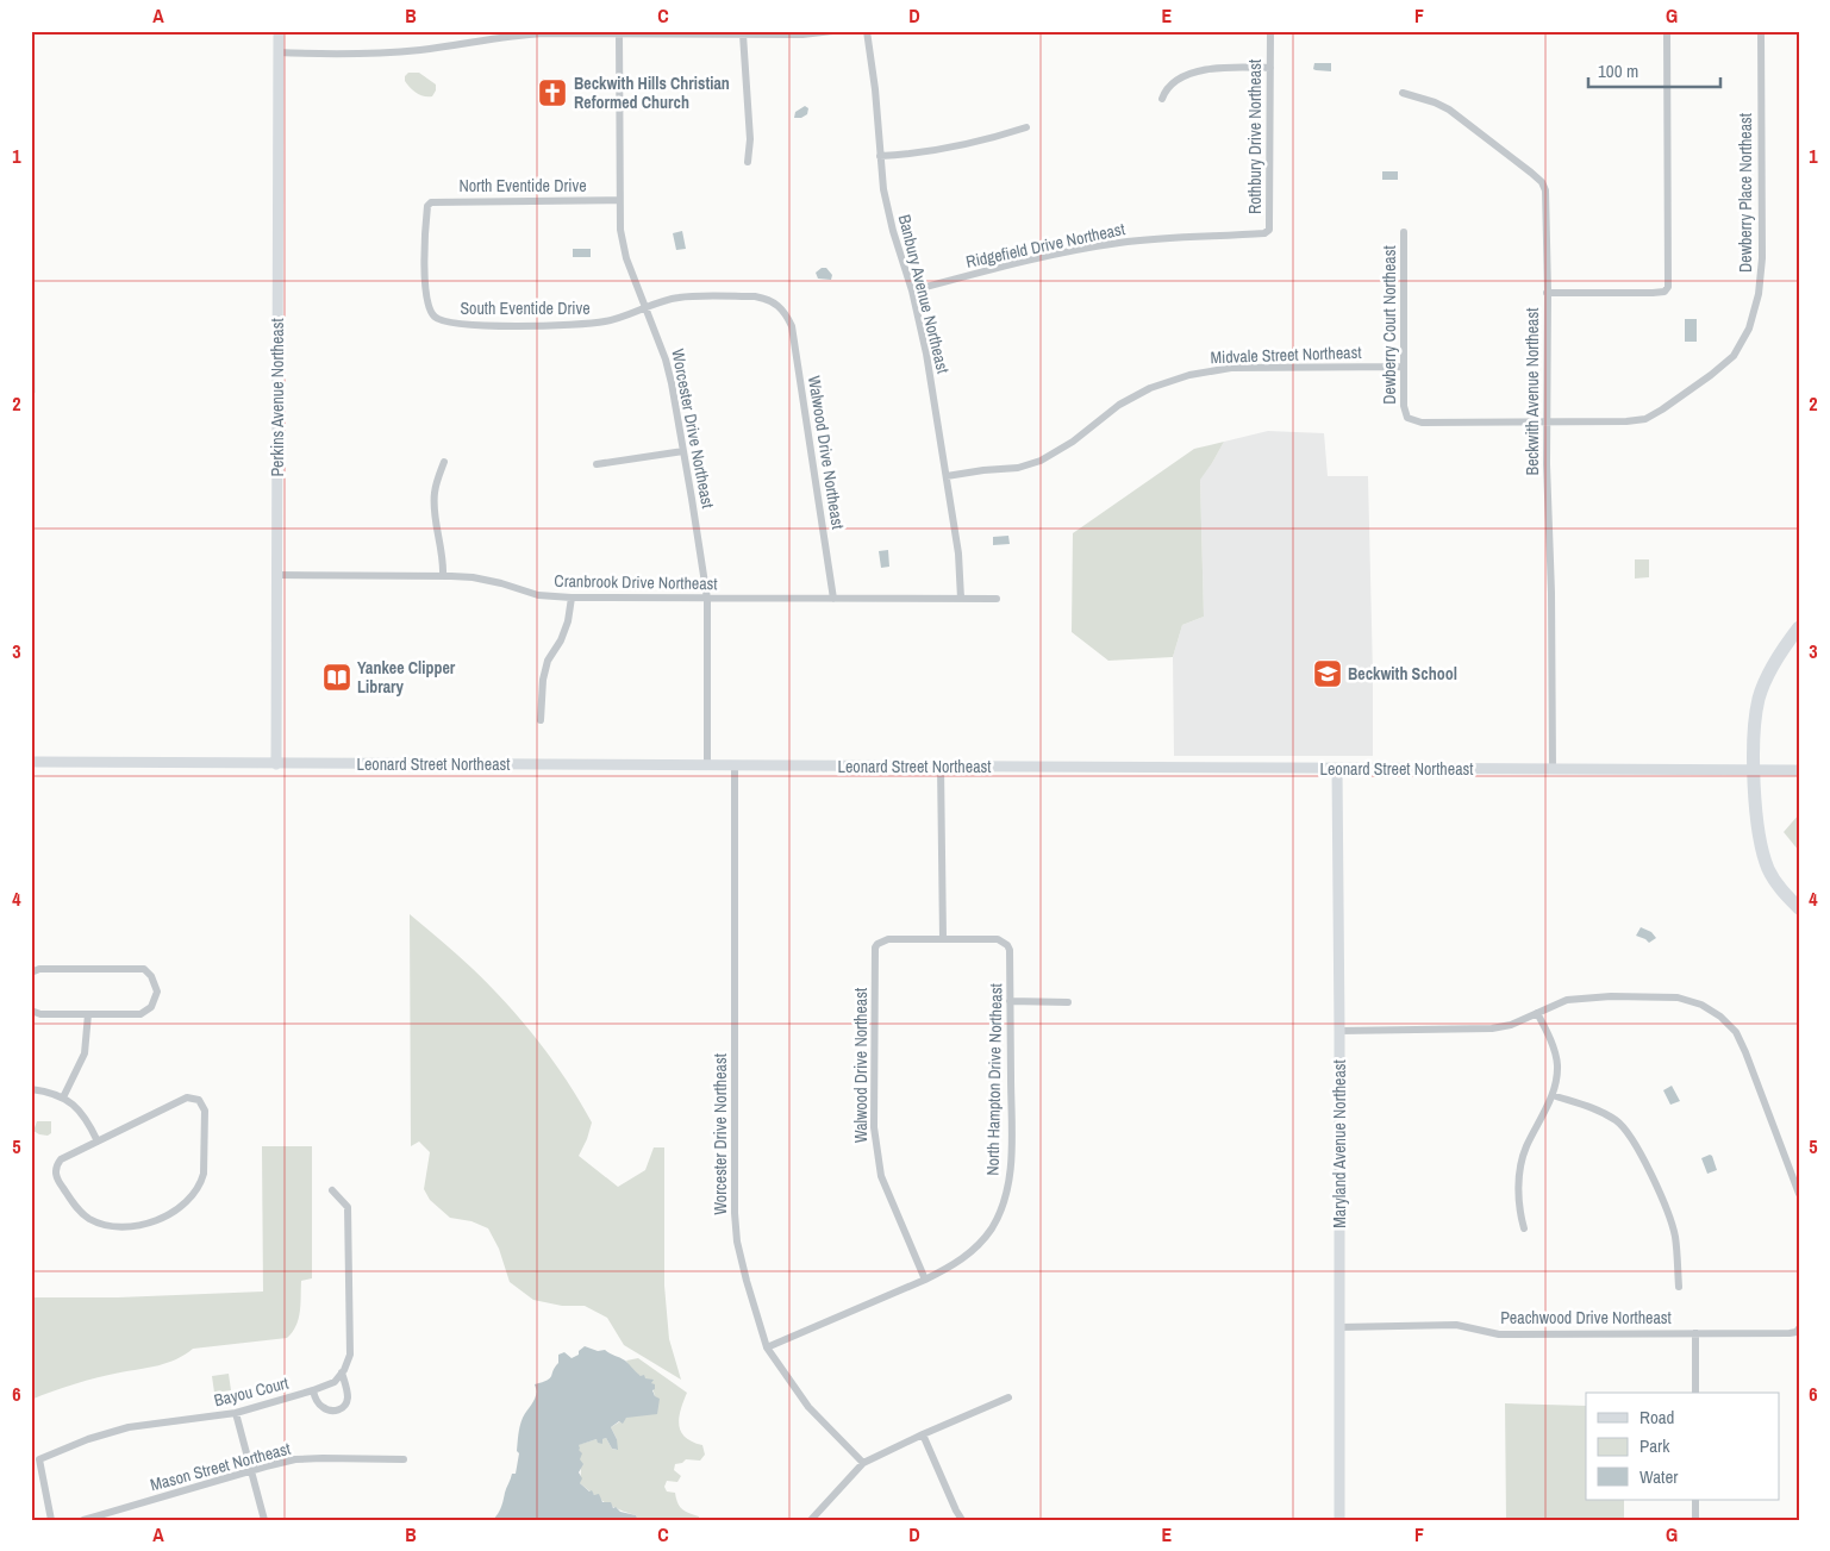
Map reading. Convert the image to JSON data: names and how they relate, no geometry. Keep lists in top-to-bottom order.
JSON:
{
  "streets": {
    "main road": ["Perkins Avenue Northeast", "Leonard Street Northeast", "Maryland Avenue Northeast"],
    "street": [
      "Rothbury Drive Northeast",
      "North Eventide Drive",
      "Dewberry Place Northeast",
      "Ridgefield Drive Northeast",
      "Banbury Avenue Northeast",
      "South Eventide Drive",
      "Dewberry Court Northeast",
      "Midvale Street Northeast",
      "Beckwith Avenue Northeast",
      "Worcester Drive Northeast",
      "Walwood Drive Northeast",
      "Cranbrook Drive Northeast",
      "North Hampton Drive Northeast",
      "Peachwood Drive Northeast",
      "Bayou Court",
      "Mason Street Northeast"
    ]
  },
  "crossings": [
    ["Rothbury Drive Northeast", "Ridgefield Drive Northeast"],
    ["North Eventide Drive", "South Eventide Drive"],
    ["North Eventide Drive", "Worcester Drive Northeast"],
    ["Dewberry Place Northeast", "Dewberry Court Northeast"],
    ["Dewberry Place Northeast", "Beckwith Avenue Northeast"],
    ["Ridgefield Drive Northeast", "Banbury Avenue Northeast"],
    ["Banbury Avenue Northeast", "Midvale Street Northeast"],
    ["Banbury Avenue Northeast", "Cranbrook Drive Northeast"],
    ["South Eventide Drive", "Worcester Drive Northeast"],
    ["South Eventide Drive", "Walwood Drive Northeast"],
    ["Dewberry Court Northeast", "Midvale Street Northeast"],
    ["Beckwith Avenue Northeast", "Leonard Street Northeast"],
    ["Perkins Avenue Northeast", "Cranbrook Drive Northeast"],
    ["Perkins Avenue Northeast", "Leonard Street Northeast"],
    ["Worcester Drive Northeast", "Cranbrook Drive Northeast"],
    ["Worcester Drive Northeast", "Leonard Street Northeast"],
    ["Worcester Drive Northeast", "North Hampton Drive Northeast"],
    ["Walwood Drive Northeast", "Cranbrook Drive Northeast"],
    ["Walwood Drive Northeast", "North Hampton Drive Northeast"],
    ["Leonard Street Northeast", "Maryland Avenue Northeast"],
    ["Maryland Avenue Northeast", "Peachwood Drive Northeast"]
  ],
  "places": {
    "church": ["Beckwith Hills Christian Reformed Church"],
    "school or university": ["Beckwith School"],
    "library": ["Yankee Clipper Library"]
  },
  "legend": ["Road", "Park", "Water"],
  "scale_bar": "100 m",
  "grid": {
    "columns": [
      "A",
      "B",
      "C",
      "D",
      "E",
      "F",
      "G"
    ],
    "rows": [
      "1",
      "2",
      "3",
      "4",
      "5",
      "6"
    ]
  }
}
